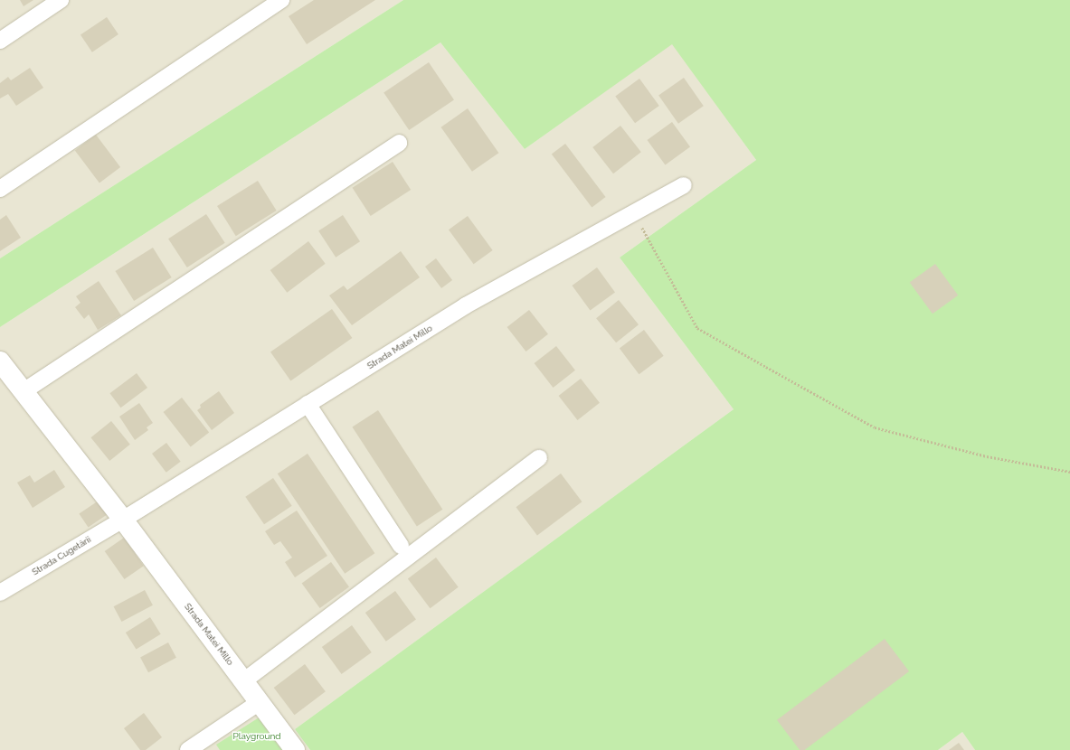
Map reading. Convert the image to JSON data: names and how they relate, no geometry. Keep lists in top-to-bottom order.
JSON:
{
  "streets": {
    "street": ["Strada Matei Millo", "Strada Cugetării"]
  },
  "crossings": [
    ["Strada Matei Millo", "Strada Cugetării"]
  ],
  "parks": ["Playground"]
}
